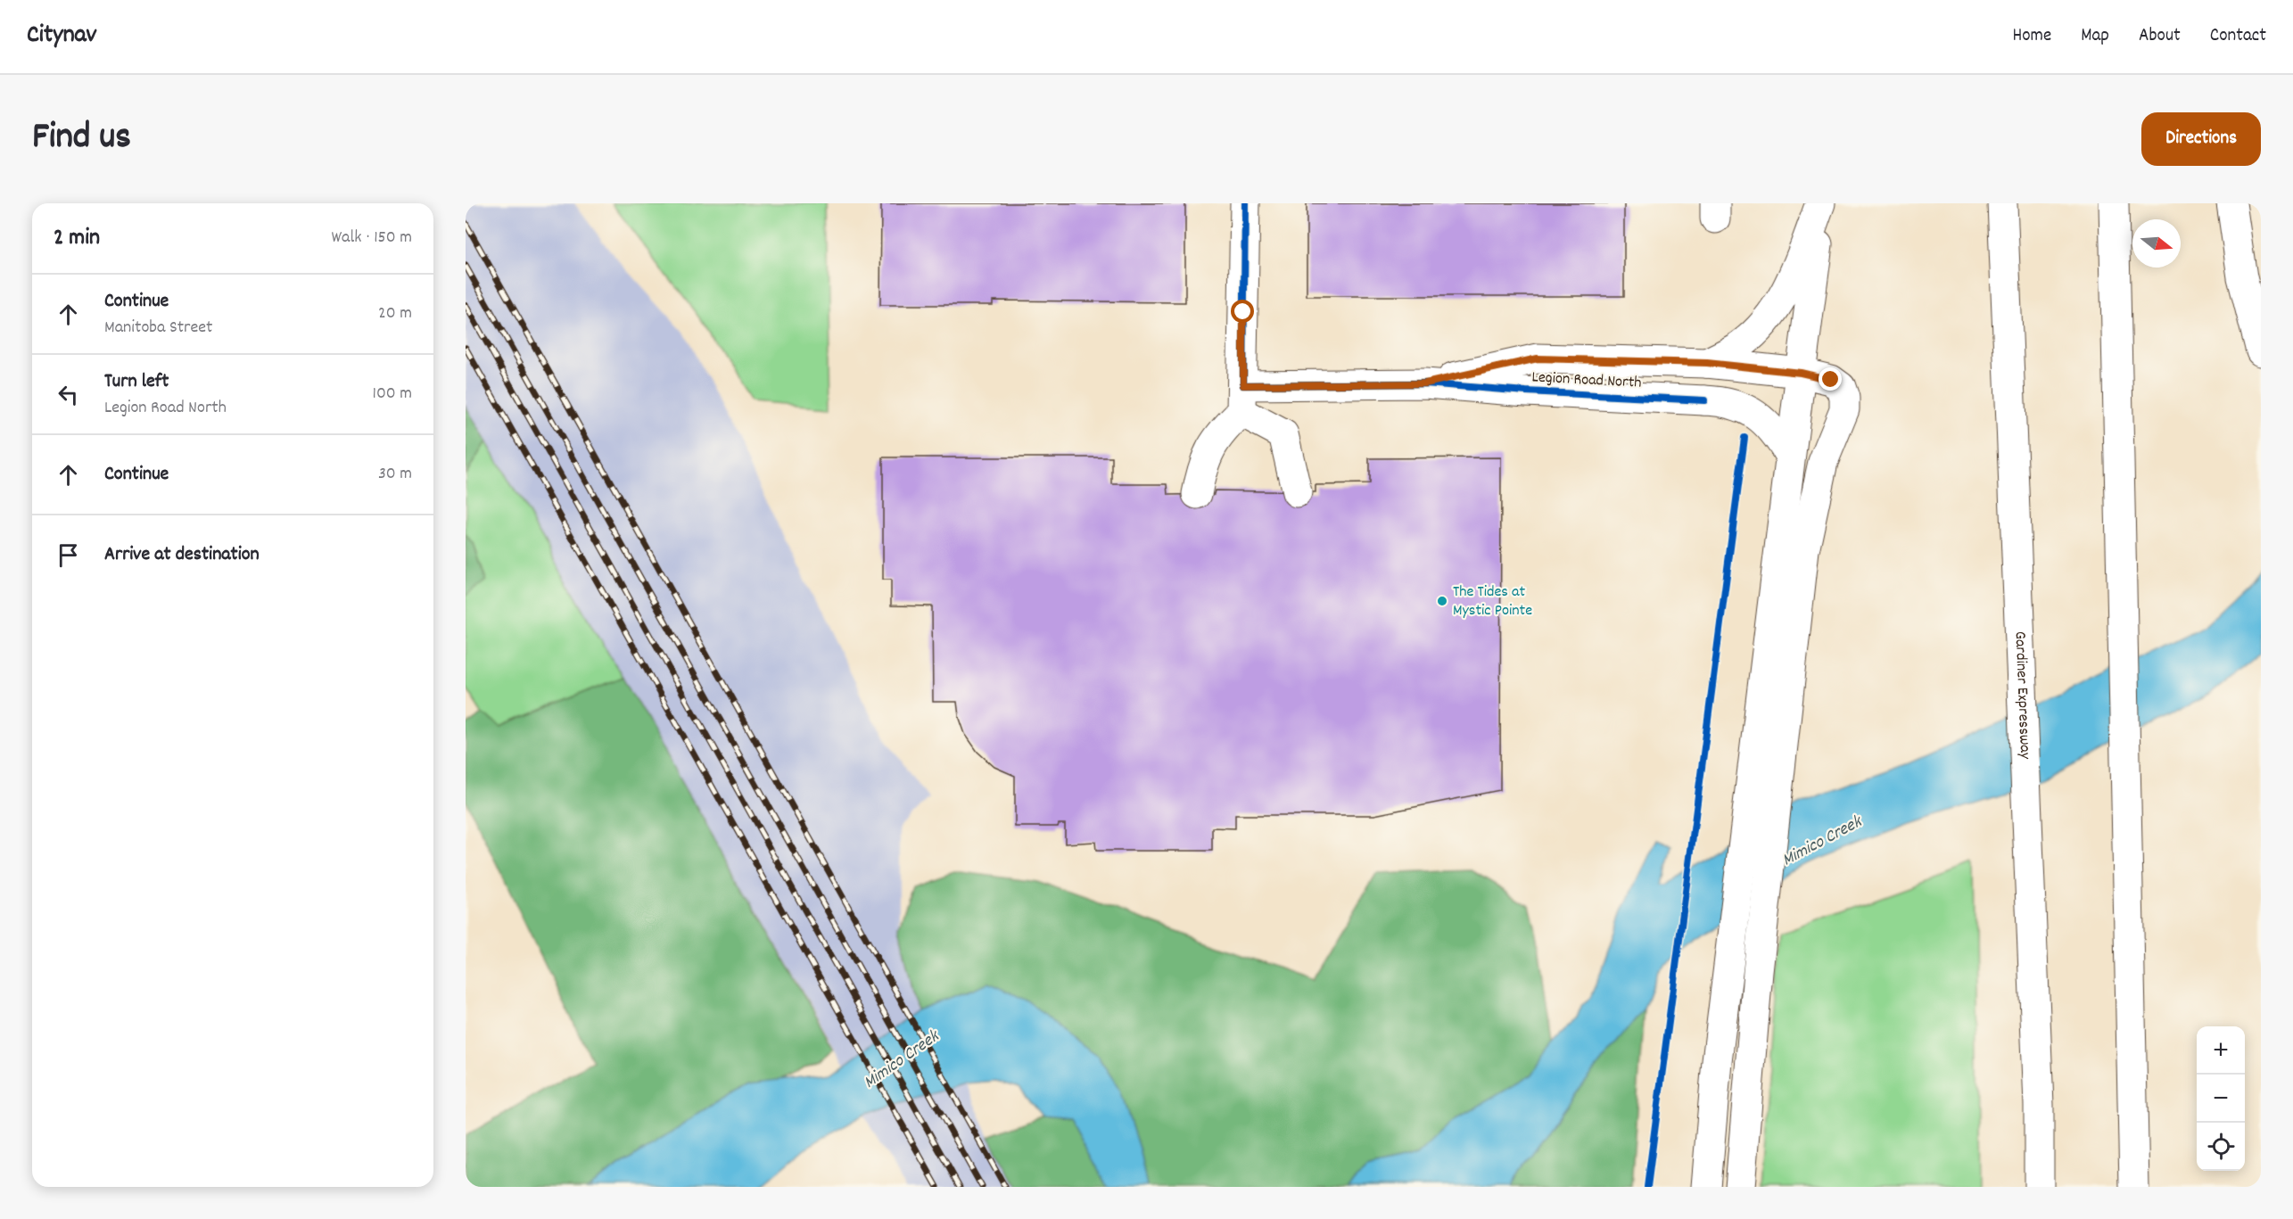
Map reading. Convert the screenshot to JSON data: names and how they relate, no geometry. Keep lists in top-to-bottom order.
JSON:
{
  "streets": {
    "main road": ["Legion Road North", "Gardiner Expressway"]
  },
  "water": ["Mimico Creek"],
  "places": ["The Tides at Mystic Pointe"],
  "north": "right",
  "page": {
    "header": "Citynav",
    "nav": [
      "Home",
      "Map",
      "About",
      "Contact"
    ],
    "title": "Find us",
    "buttons": "Directions",
    "heading": ["2 min", "Walk · 150 m"],
    "list": [
      ["Continue", "Manitoba Street", "20 m"],
      ["Turn left", "Legion Road North", "100 m"],
      ["Continue", "30 m"],
      "Arrive at destination"
    ],
    "map_buttons": ["+", "−"]
  }
}
